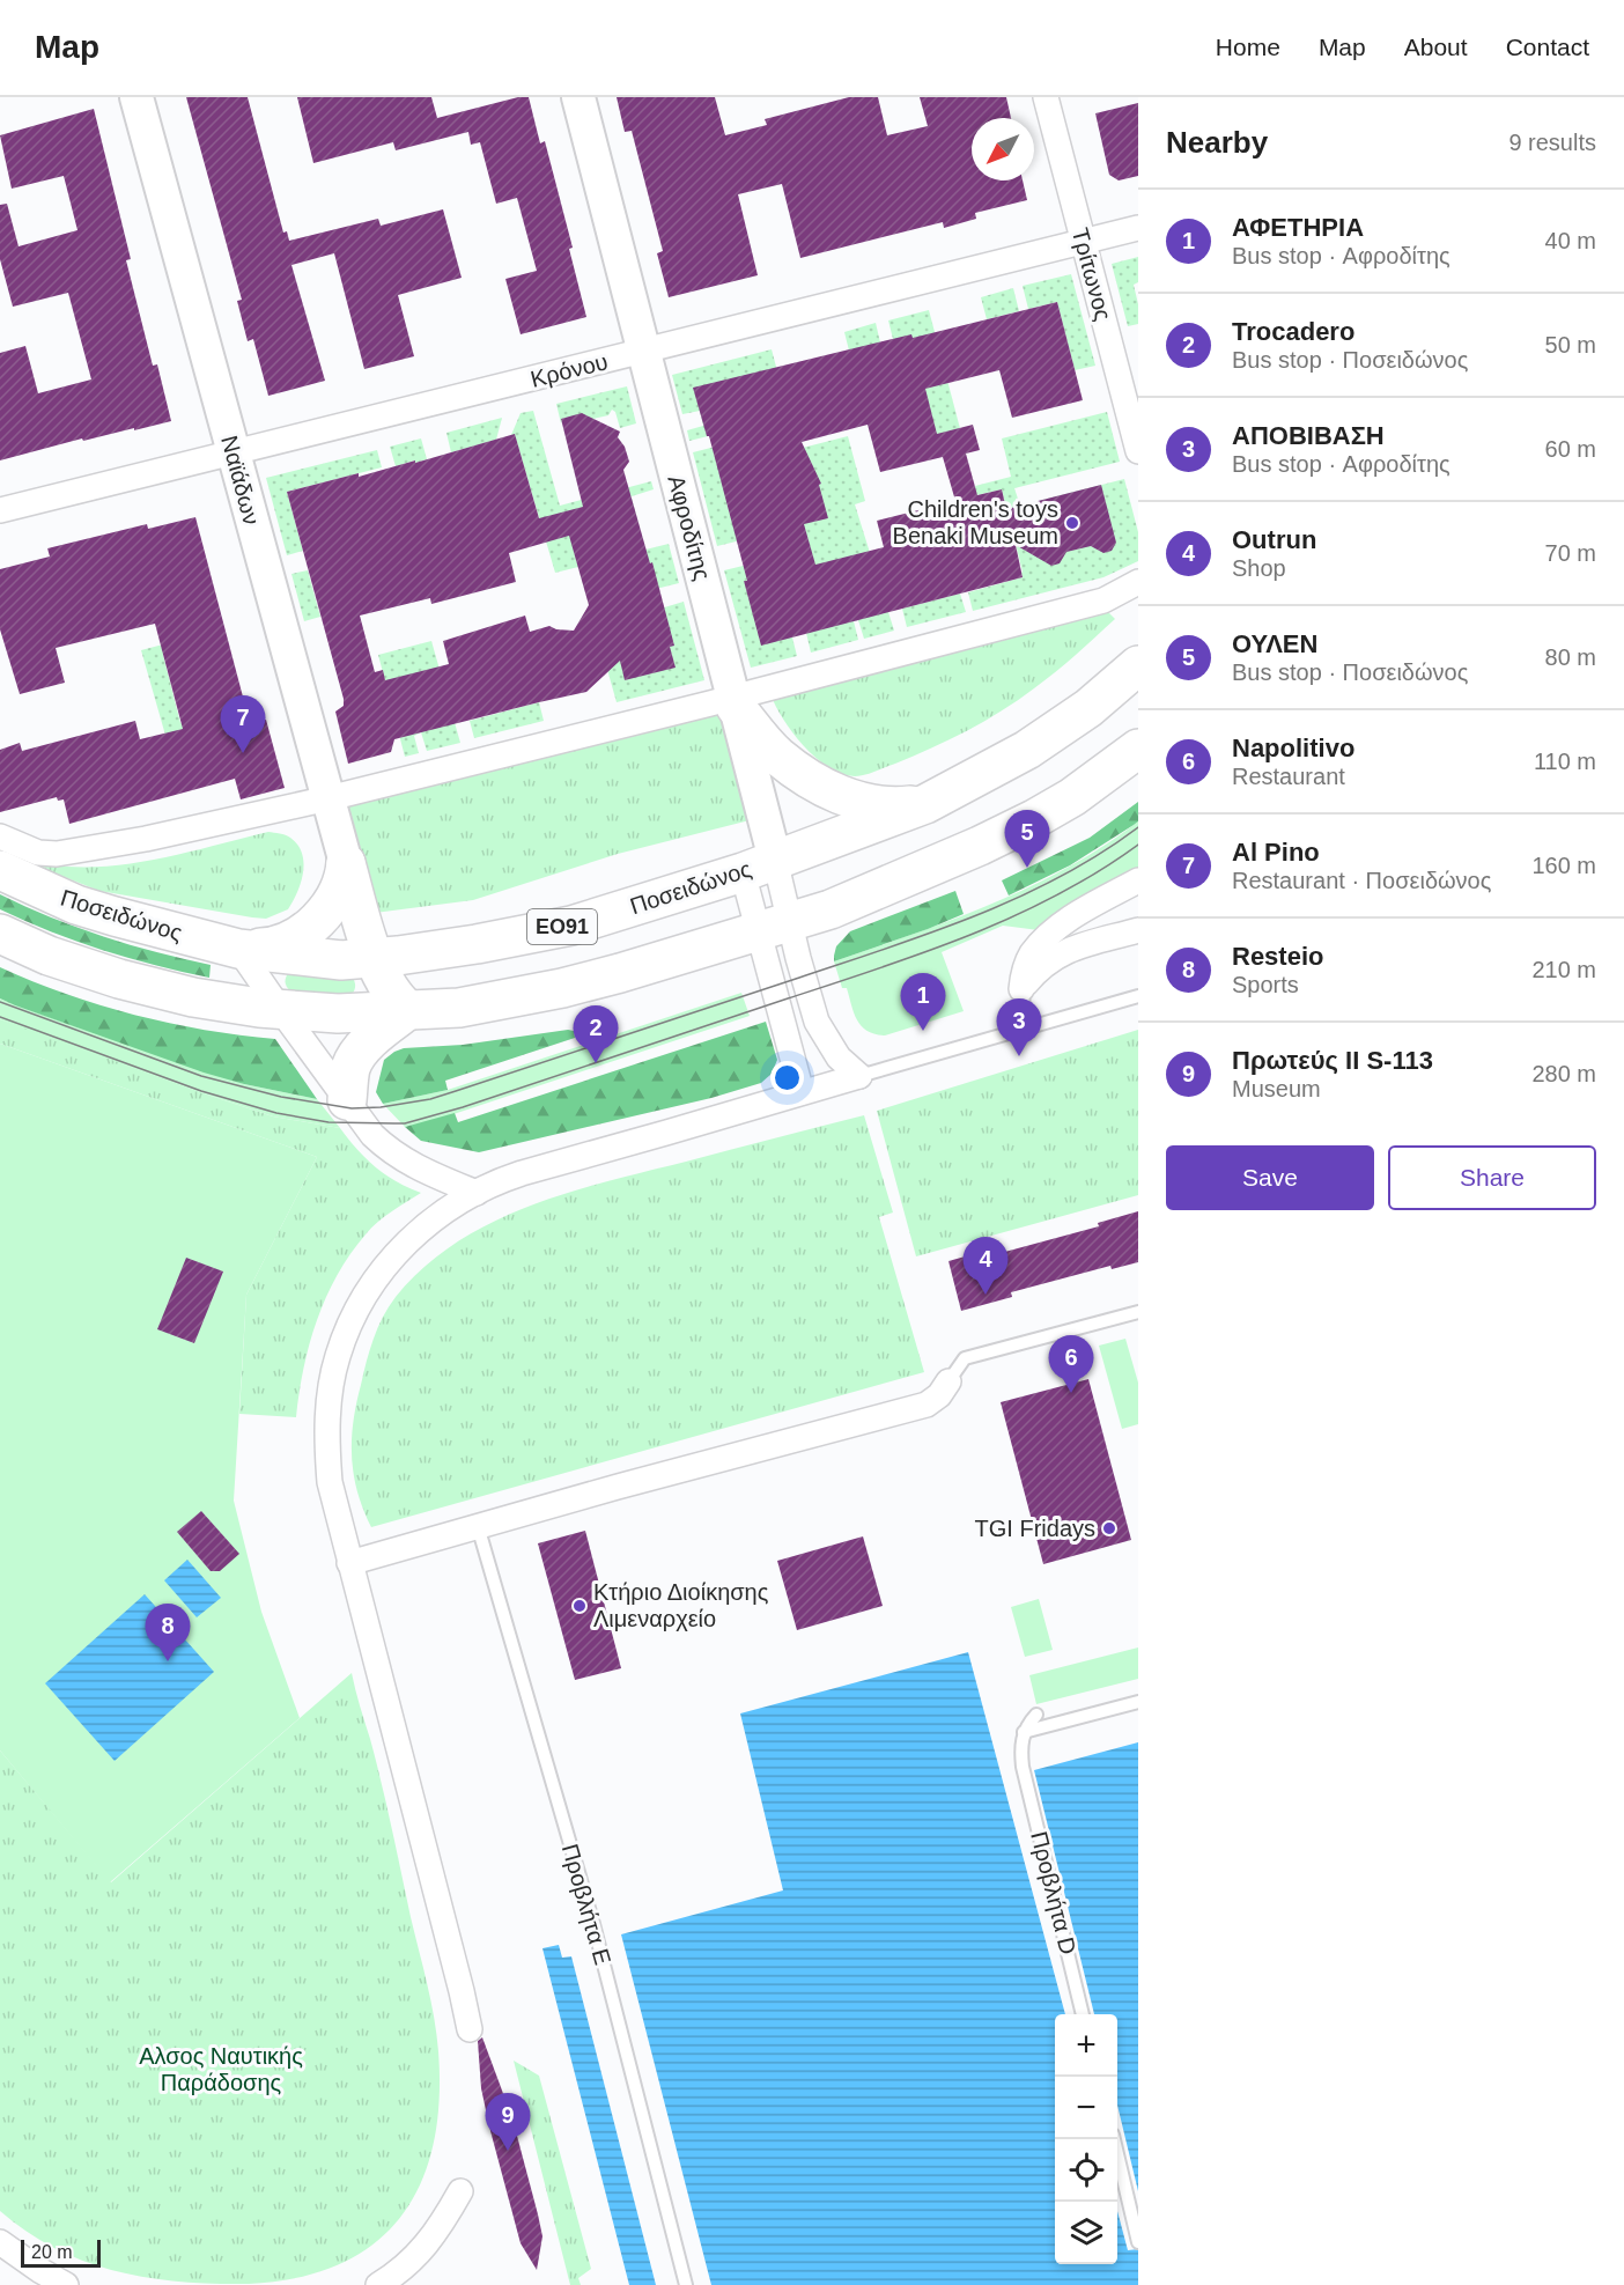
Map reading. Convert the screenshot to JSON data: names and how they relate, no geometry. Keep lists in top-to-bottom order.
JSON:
{
  "streets": {
    "highway": ["Ποσειδώνος", "ΕΟ91"],
    "street": [
      "Τρίτωνος",
      "Κρόνου",
      "Ναϊάδων",
      "Αφροδίτης"
    ],
    "lane": ["Προβλήτα D", "Προβλήτα E"]
  },
  "crossings": [
    ["Τρίτωνος", "Κρόνου"],
    ["Κρόνου", "Ναϊάδων"],
    ["Κρόνου", "Αφροδίτης"],
    ["Ναϊάδων", "Ποσειδώνος"],
    ["Αφροδίτης", "Ποσειδώνος"]
  ],
  "parks": ["Αλσος Ναυτικής Παράδοσης"],
  "places": ["Children's toys Benaki Museum", "TGI Fridays", "Κτήριο Διοίκησης Λιμεναρχείο"],
  "scale_bar": "20 m",
  "north": "bottom left",
  "page": {
    "header": "Map",
    "nav": [
      "Home",
      "Map",
      "About",
      "Contact"
    ],
    "heading": ["Nearby", "9 results"],
    "list": [
      {
        "mark": "1",
        "name": "ΑΦΕΤΗΡΙΑ",
        "note": "Bus stop · Αφροδίτης",
        "value": "40 m"
      },
      {
        "mark": "2",
        "name": "Trocadero",
        "note": "Bus stop · Ποσειδώνος",
        "value": "50 m"
      },
      {
        "mark": "3",
        "name": "ΑΠΟΒΙΒΑΣΗ",
        "note": "Bus stop · Αφροδίτης",
        "value": "60 m"
      },
      {
        "mark": "4",
        "name": "Outrun",
        "note": "Shop",
        "value": "70 m"
      },
      {
        "mark": "5",
        "name": "ΟΥΛΕΝ",
        "note": "Bus stop · Ποσειδώνος",
        "value": "80 m"
      },
      {
        "mark": "6",
        "name": "Napolitivo",
        "note": "Restaurant",
        "value": "110 m"
      },
      {
        "mark": "7",
        "name": "Al Pino",
        "note": "Restaurant · Ποσειδώνος",
        "value": "160 m"
      },
      {
        "mark": "8",
        "name": "Resteio",
        "note": "Sports",
        "value": "210 m"
      },
      {
        "mark": "9",
        "name": "Πρωτεύς ΙΙ S-113",
        "note": "Museum",
        "value": "280 m"
      }
    ],
    "pins": [
      "7",
      "5",
      "1",
      "3",
      "2",
      "4",
      "6",
      "8",
      "9"
    ],
    "buttons": ["Save", "Share"],
    "map_buttons": ["+", "−"],
    "scale": "20 m"
  }
}
